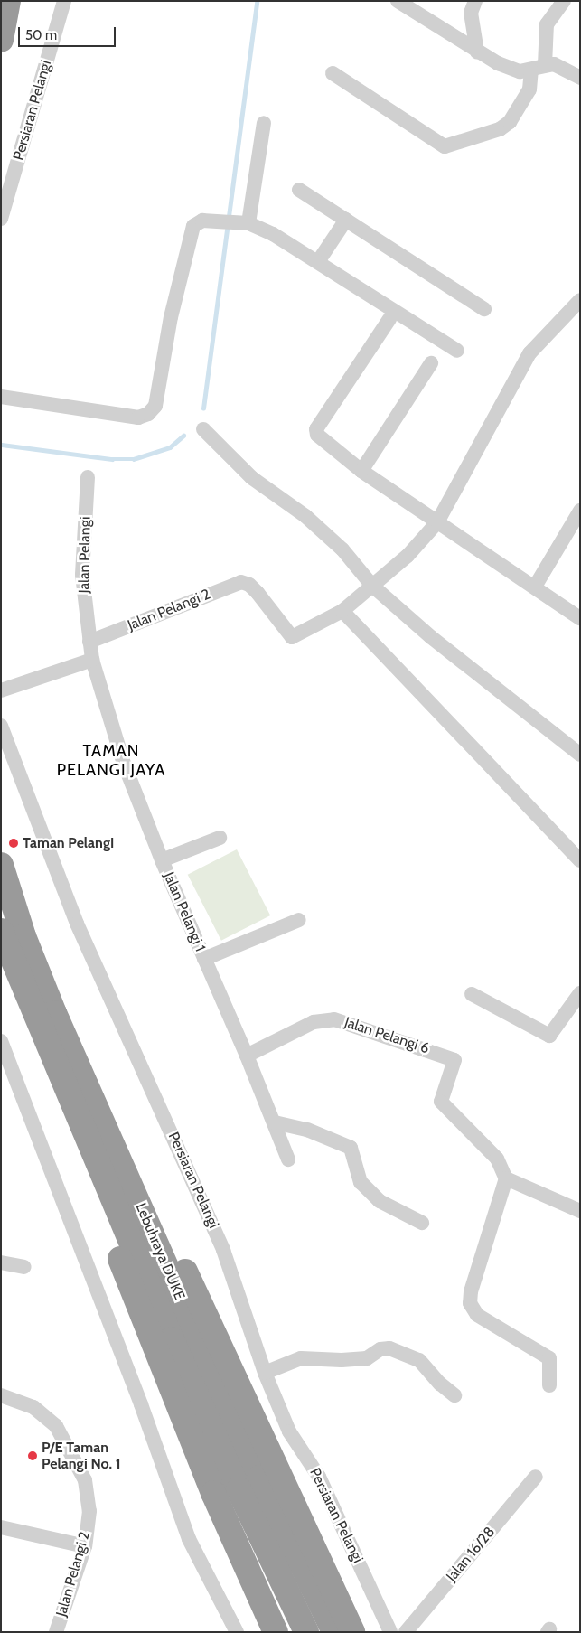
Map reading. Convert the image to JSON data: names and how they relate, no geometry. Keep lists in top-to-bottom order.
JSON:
{
  "streets": {
    "highway": ["Lebuhraya DUKE"],
    "street": [
      "Persiaran Pelangi",
      "Jalan Pelangi",
      "Jalan Pelangi 2",
      "Jalan Pelangi 1",
      "Jalan Pelangi 6",
      "Jalan 16/28"
    ]
  },
  "crossings": [
    ["Jalan Pelangi", "Jalan Pelangi 2"],
    ["Jalan Pelangi", "Jalan Pelangi 1"],
    ["Jalan Pelangi 1", "Jalan Pelangi 6"]
  ],
  "districts": ["TAMAN PELANGI JAYA"],
  "places": ["Taman Pelangi", "P/E Taman Pelangi No. 1"],
  "scale_bar": "50 m"
}
